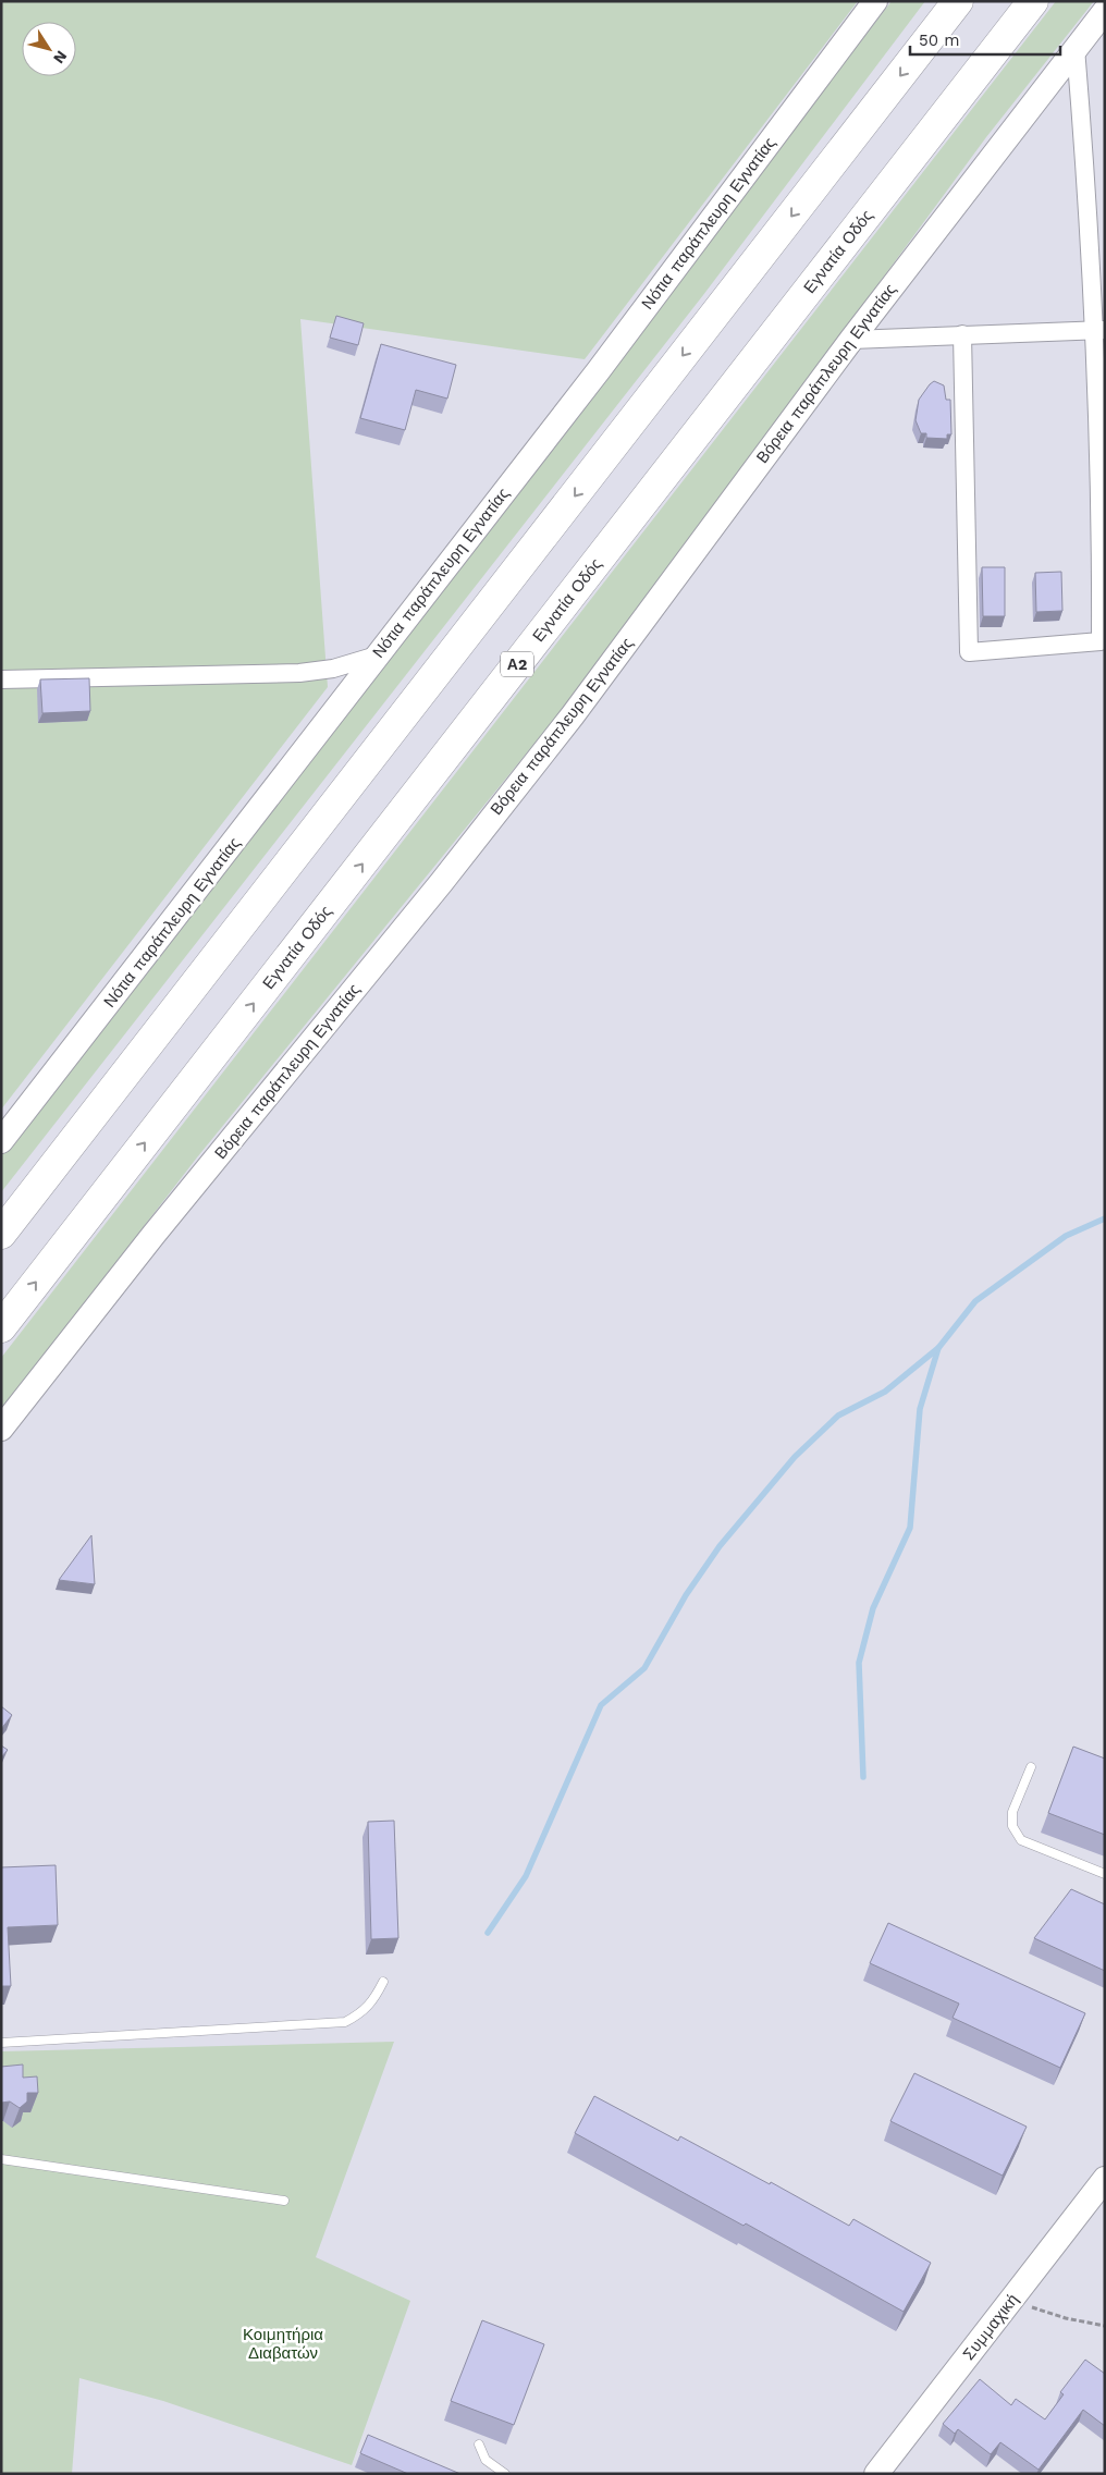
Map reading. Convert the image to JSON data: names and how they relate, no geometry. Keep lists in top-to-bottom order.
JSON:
{
  "streets": {
    "highway": ["Εγνατία Οδός", "Α2"],
    "street": ["Νότια παράπλευρη Εγνατίας", "Βόρεια παράπλευρη Εγνατίας", "Συμμαχική"]
  },
  "parks": ["Κοιμητήρια Διαβατών"],
  "scale_bar": "50 m",
  "north": "bottom right"
}
